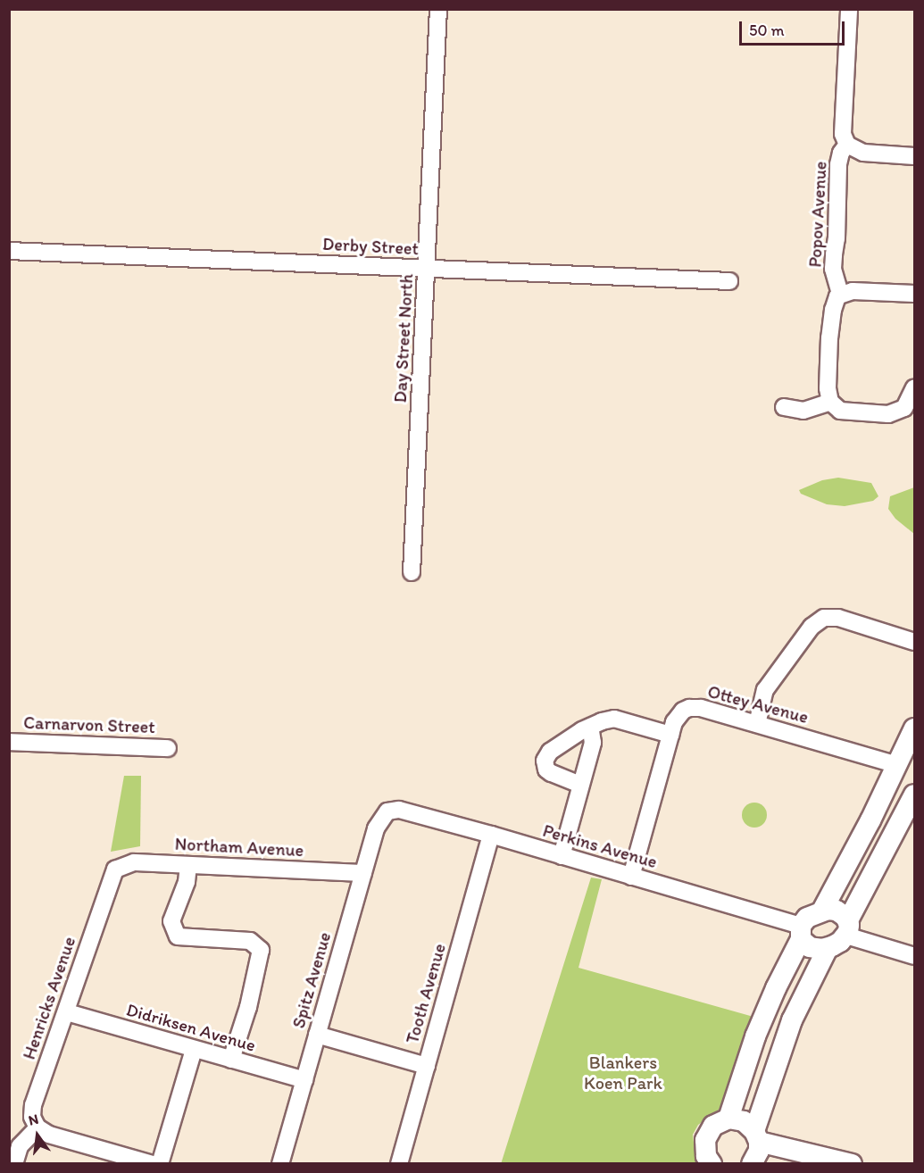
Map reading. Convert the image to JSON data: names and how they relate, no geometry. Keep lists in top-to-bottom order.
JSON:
{
  "streets": {
    "street": [
      "Popov Avenue",
      "Derby Street",
      "Day Street North",
      "Ottey Avenue",
      "Carnarvon Street",
      "Perkins Avenue",
      "Northam Avenue",
      "Spitz Avenue",
      "Tooth Avenue",
      "Henricks Avenue",
      "Didriksen Avenue"
    ]
  },
  "crossings": [
    ["Derby Street", "Day Street North"],
    ["Ottey Avenue", "Perkins Avenue"],
    ["Perkins Avenue", "Spitz Avenue"],
    ["Perkins Avenue", "Tooth Avenue"],
    ["Northam Avenue", "Spitz Avenue"],
    ["Northam Avenue", "Henricks Avenue"],
    ["Spitz Avenue", "Didriksen Avenue"],
    ["Henricks Avenue", "Didriksen Avenue"]
  ],
  "parks": ["Blankers Koen Park"],
  "scale_bar": "50 m",
  "north": "top"
}
